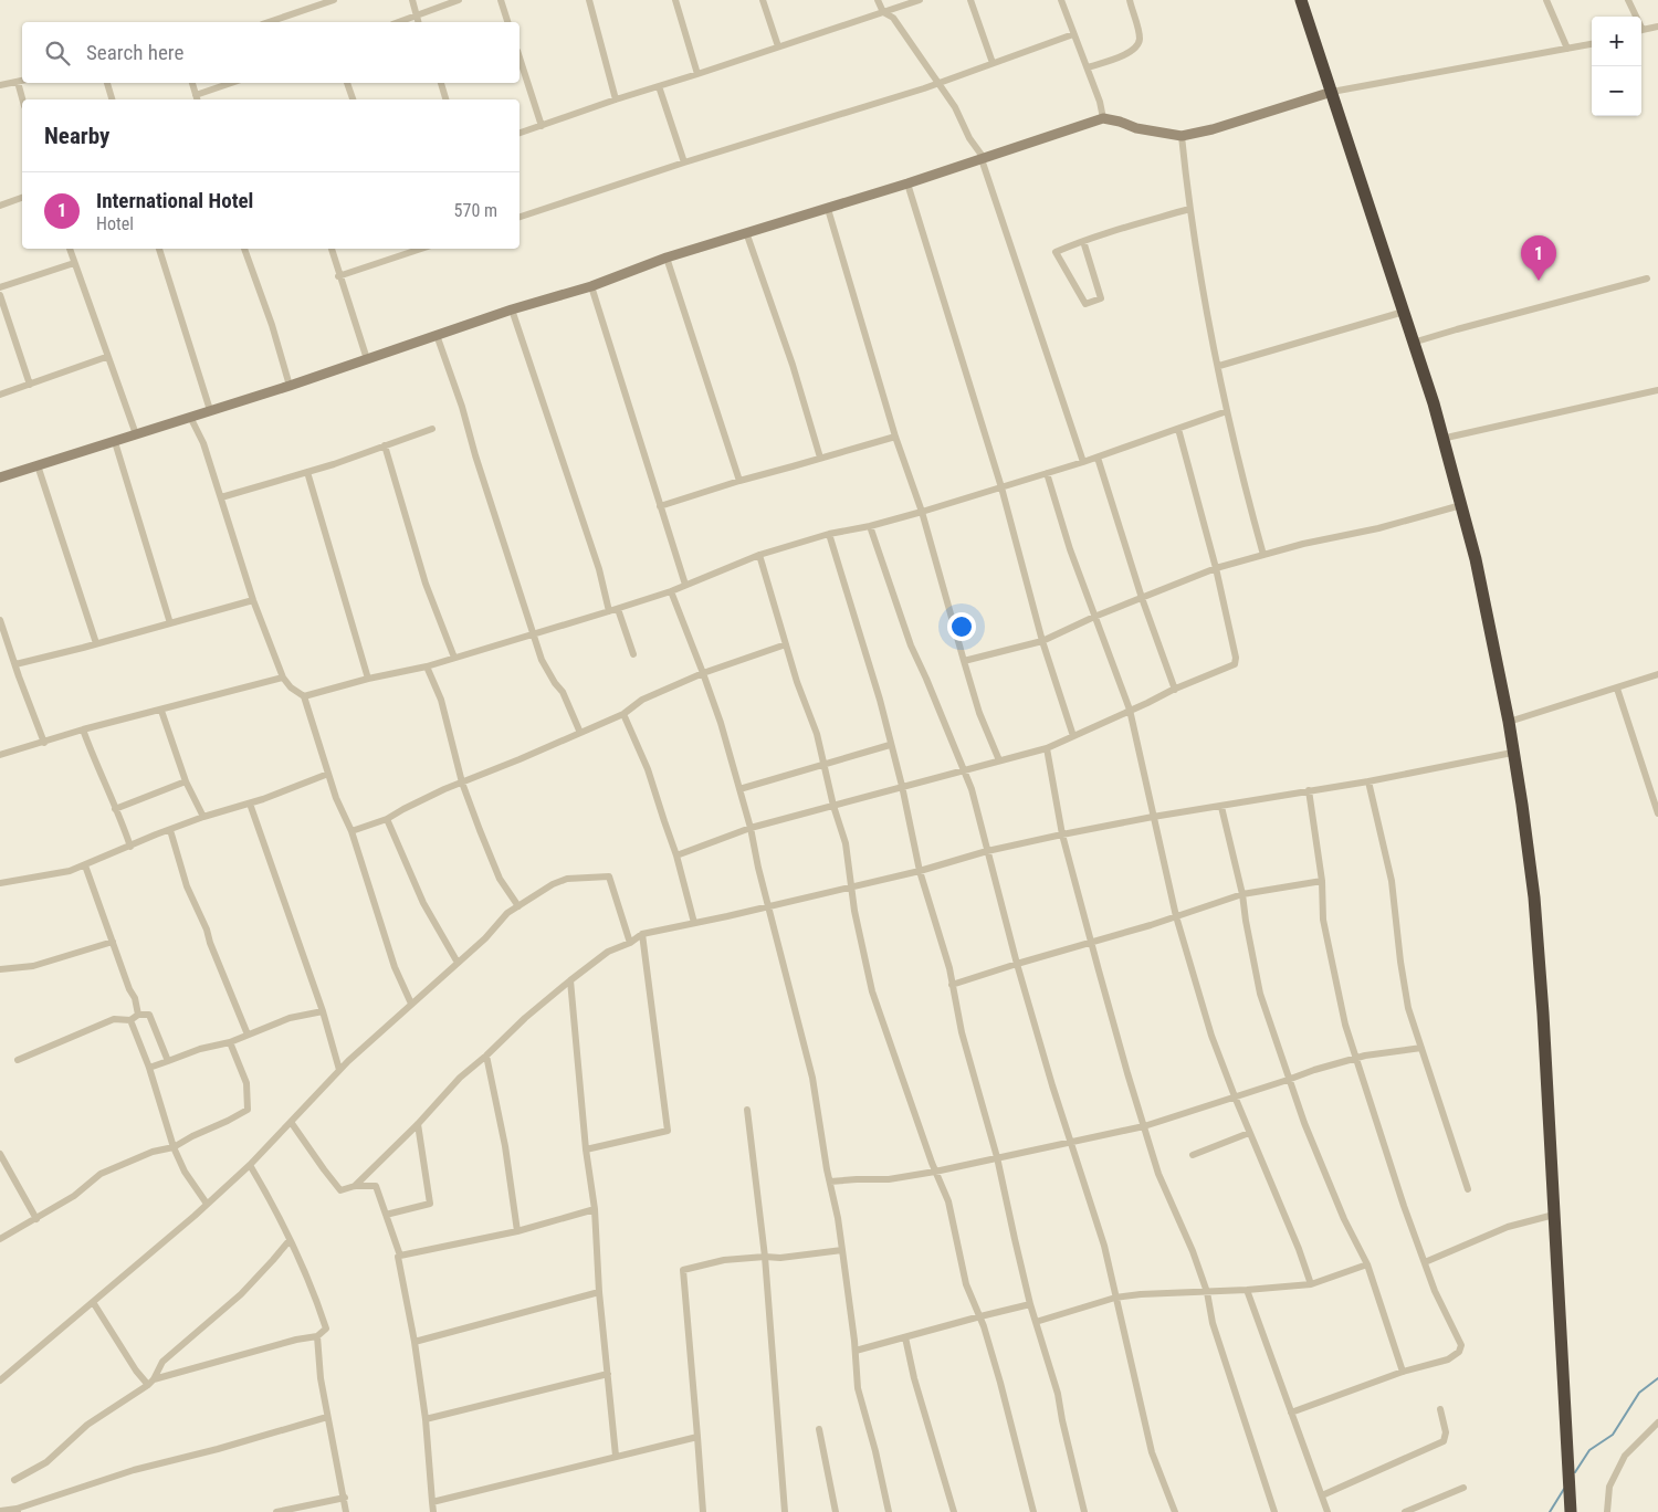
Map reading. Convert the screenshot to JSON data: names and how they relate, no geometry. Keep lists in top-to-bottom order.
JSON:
{
  "page": {
    "map_buttons": ["+", "−"],
    "search": "Search here",
    "heading": "Nearby",
    "list": [
      {
        "mark": "1",
        "name": "International Hotel",
        "note": "Hotel",
        "value": "570 m"
      }
    ],
    "pins": "1"
  }
}
